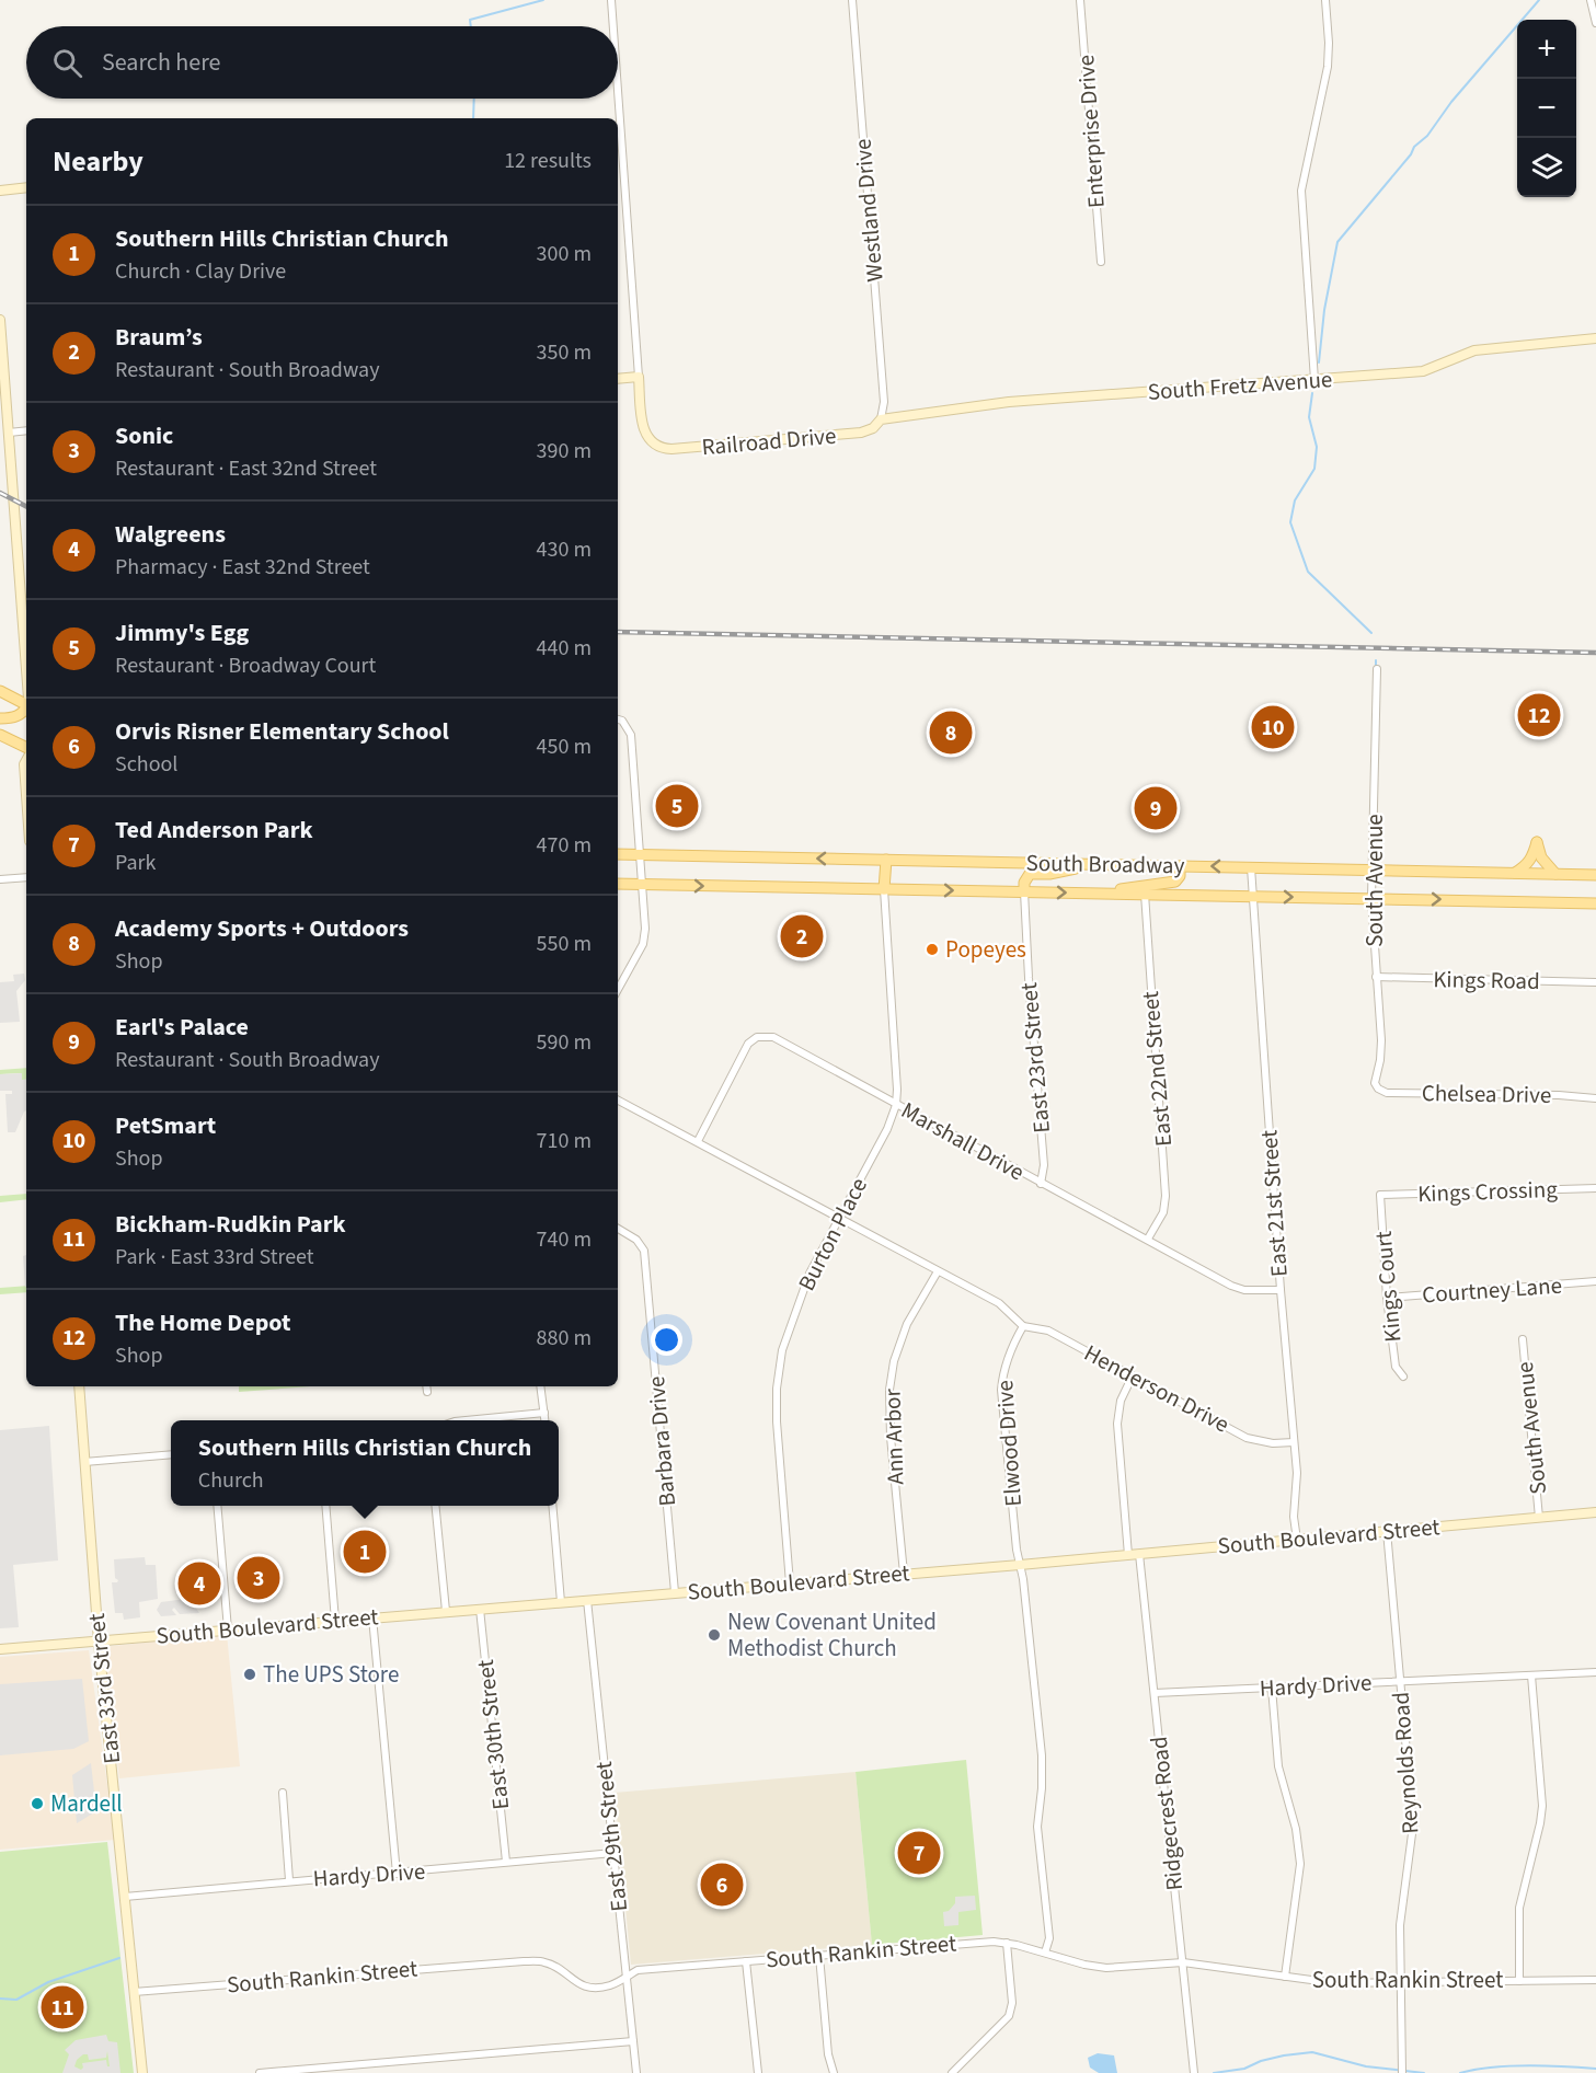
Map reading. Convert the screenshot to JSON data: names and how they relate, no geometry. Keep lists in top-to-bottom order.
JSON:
{
  "streets": {
    "main road": [
      "South Fretz Avenue",
      "Railroad Drive",
      "South Broadway",
      "South Boulevard Street",
      "East 33rd Street"
    ],
    "street": [
      "Enterprise Drive",
      "Westland Drive",
      "South Avenue",
      "Kings Road",
      "East 23rd Street",
      "East 22nd Street",
      "Chelsea Drive",
      "Marshall Drive",
      "Kings Crossing",
      "East 21st Street",
      "Burton Place",
      "Kings Court",
      "Courtney Lane",
      "Henderson Drive",
      "Ann Arbor",
      "Barbara Drive",
      "Elwood Drive",
      "Hardy Drive",
      "East 30th Street",
      "Reynolds Road",
      "Ridgecrest Road",
      "East 29th Street",
      "South Rankin Street"
    ]
  },
  "crossings": [
    ["Westland Drive", "South Fretz Avenue"],
    ["Westland Drive", "Railroad Drive"],
    ["South Fretz Avenue", "Railroad Drive"],
    ["South Broadway", "South Avenue"],
    ["South Broadway", "East 23rd Street"],
    ["South Broadway", "East 22nd Street"],
    ["South Broadway", "East 21st Street"],
    ["South Broadway", "Burton Place"],
    ["South Avenue", "Kings Road"],
    ["South Avenue", "Chelsea Drive"],
    ["South Avenue", "South Boulevard Street"],
    ["East 23rd Street", "Marshall Drive"],
    ["East 22nd Street", "Marshall Drive"],
    ["Marshall Drive", "East 21st Street"],
    ["Marshall Drive", "Burton Place"],
    ["Kings Crossing", "Kings Court"],
    ["East 21st Street", "Henderson Drive"],
    ["East 21st Street", "South Boulevard Street"],
    ["Burton Place", "South Boulevard Street"],
    ["Kings Court", "Courtney Lane"],
    ["Henderson Drive", "Elwood Drive"],
    ["Ann Arbor", "South Boulevard Street"],
    ["Barbara Drive", "South Boulevard Street"],
    ["Elwood Drive", "South Boulevard Street"],
    ["Elwood Drive", "South Rankin Street"],
    ["South Boulevard Street", "East 33rd Street"],
    ["South Boulevard Street", "East 30th Street"],
    ["South Boulevard Street", "Reynolds Road"],
    ["South Boulevard Street", "Ridgecrest Road"],
    ["South Boulevard Street", "East 29th Street"],
    ["Hardy Drive", "East 33rd Street"],
    ["Hardy Drive", "East 30th Street"],
    ["Hardy Drive", "Reynolds Road"],
    ["Hardy Drive", "Ridgecrest Road"],
    ["Hardy Drive", "East 29th Street"],
    ["East 33rd Street", "South Rankin Street"],
    ["Reynolds Road", "South Rankin Street"],
    ["Ridgecrest Road", "South Rankin Street"],
    ["East 29th Street", "South Rankin Street"]
  ],
  "places": [
    "Popeyes",
    "New Covenant United Methodist Church",
    "The UPS Store",
    "Mardell"
  ],
  "page": {
    "map_buttons": ["+", "−"],
    "search": "Search here",
    "heading": ["Nearby", "12 results"],
    "list": [
      {
        "mark": "1",
        "name": "Southern Hills Christian Church",
        "note": "Church · Clay Drive",
        "value": "300 m"
      },
      {
        "mark": "2",
        "name": "Braum’s",
        "note": "Restaurant · South Broadway",
        "value": "350 m"
      },
      {
        "mark": "3",
        "name": "Sonic",
        "note": "Restaurant · East 32nd Street",
        "value": "390 m"
      },
      {
        "mark": "4",
        "name": "Walgreens",
        "note": "Pharmacy · East 32nd Street",
        "value": "430 m"
      },
      {
        "mark": "5",
        "name": "Jimmy's Egg",
        "note": "Restaurant · Broadway Court",
        "value": "440 m"
      },
      {
        "mark": "6",
        "name": "Orvis Risner Elementary School",
        "note": "School",
        "value": "450 m"
      },
      {
        "mark": "7",
        "name": "Ted Anderson Park",
        "note": "Park",
        "value": "470 m"
      },
      {
        "mark": "8",
        "name": "Academy Sports + Outdoors",
        "note": "Shop",
        "value": "550 m"
      },
      {
        "mark": "9",
        "name": "Earl's Palace",
        "note": "Restaurant · South Broadway",
        "value": "590 m"
      },
      {
        "mark": "10",
        "name": "PetSmart",
        "note": "Shop",
        "value": "710 m"
      },
      {
        "mark": "11",
        "name": "Bickham-Rudkin Park",
        "note": "Park · East 33rd Street",
        "value": "740 m"
      },
      {
        "mark": "12",
        "name": "The Home Depot",
        "note": "Shop",
        "value": "880 m"
      }
    ],
    "pins": [
      "12",
      "10",
      "8",
      "5",
      "9",
      "2",
      "1",
      "3",
      "4",
      "7",
      "6",
      "11"
    ],
    "popup": ["Southern Hills Christian Church", "Church"]
  }
}
